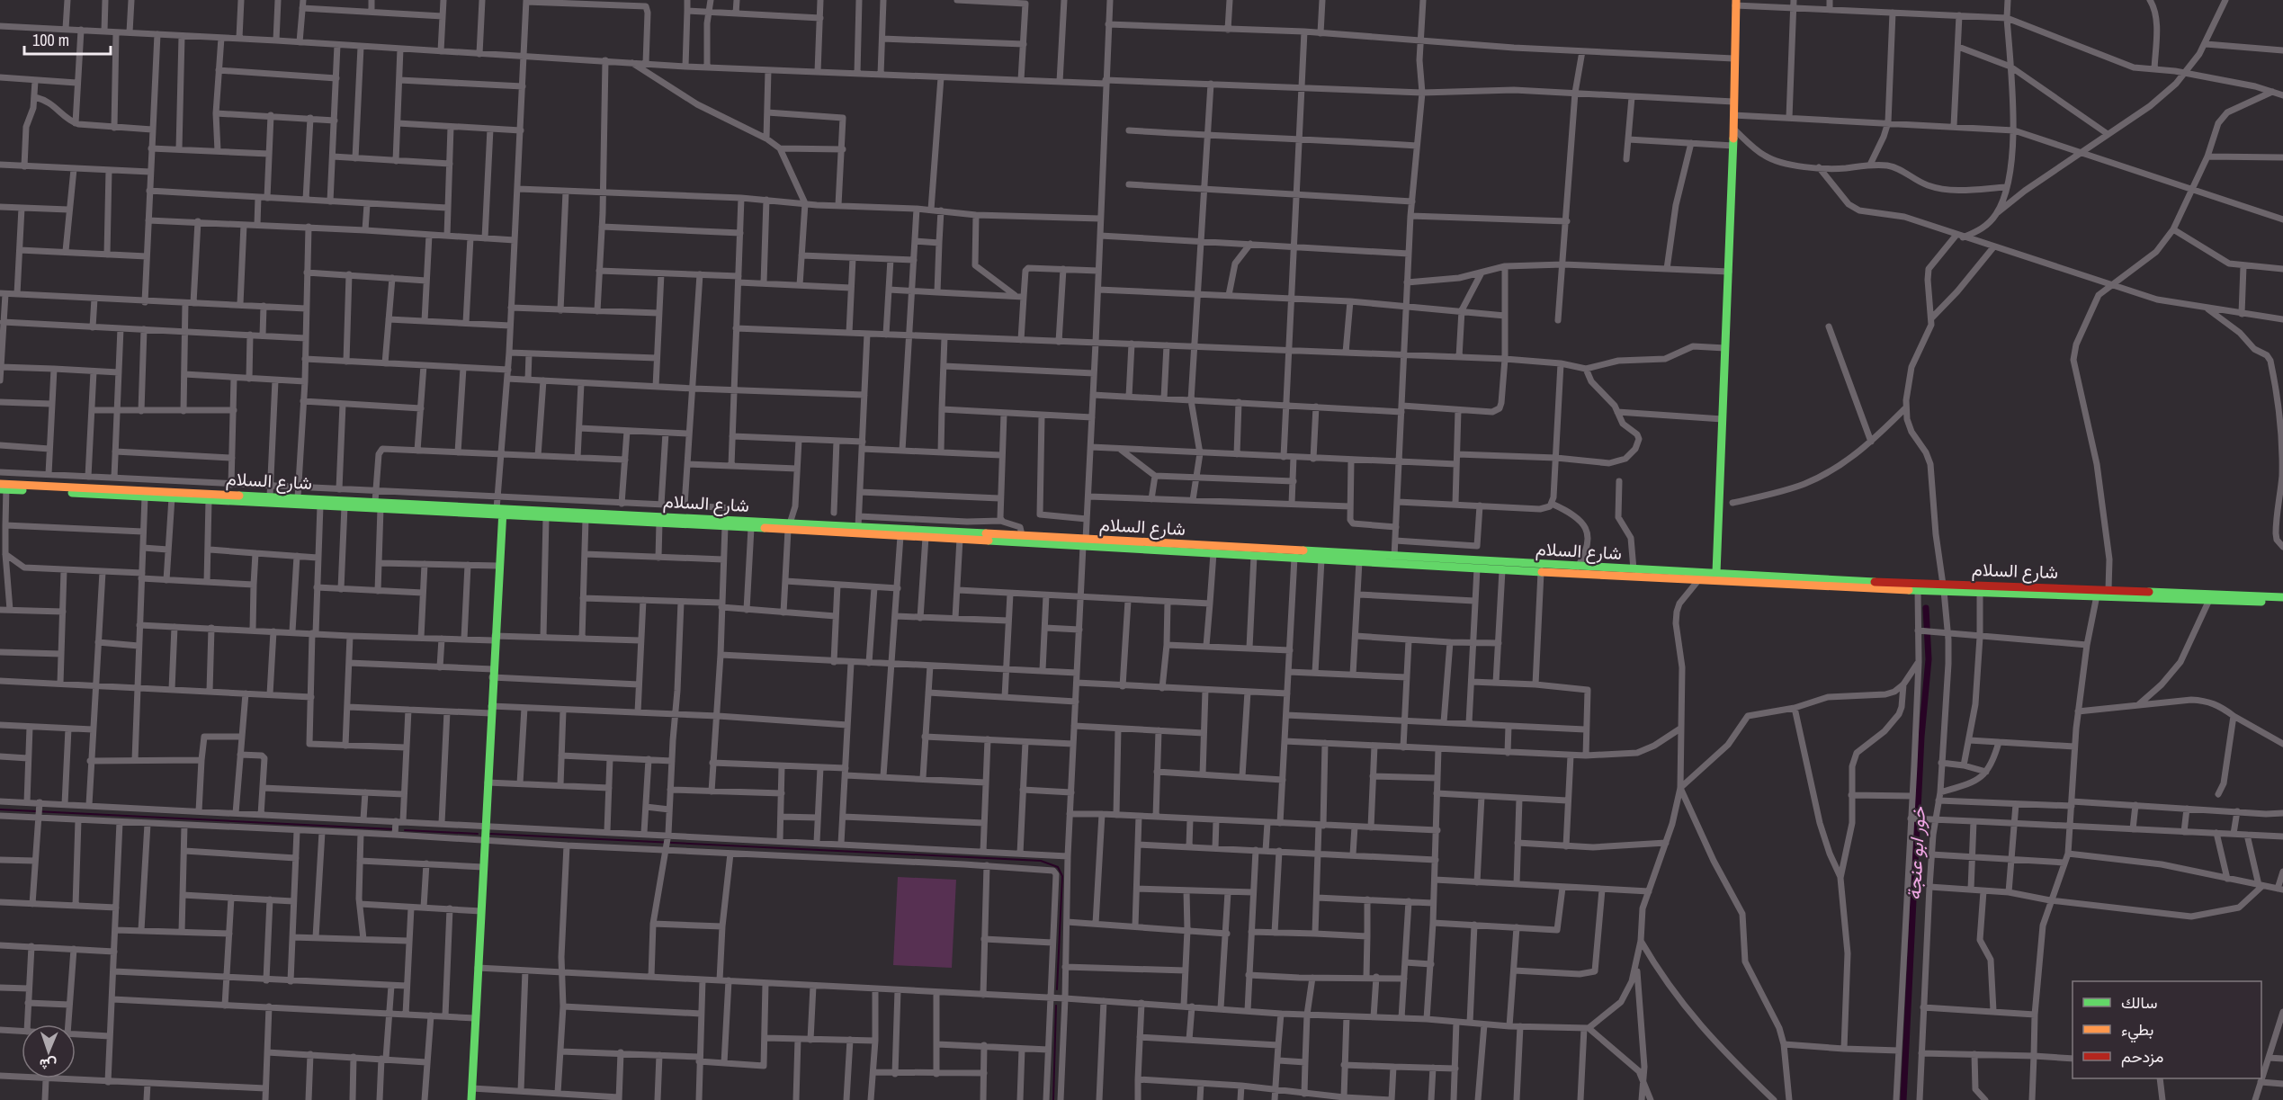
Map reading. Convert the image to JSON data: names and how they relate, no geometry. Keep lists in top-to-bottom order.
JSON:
{
  "streets": {
    "main road": ["شارع السلام"]
  },
  "water": ["خور ابو عنجة"],
  "legend": ["سالك", "بطيء", "مزدحم"],
  "scale_bar": "100 m",
  "north": "bottom"
}
